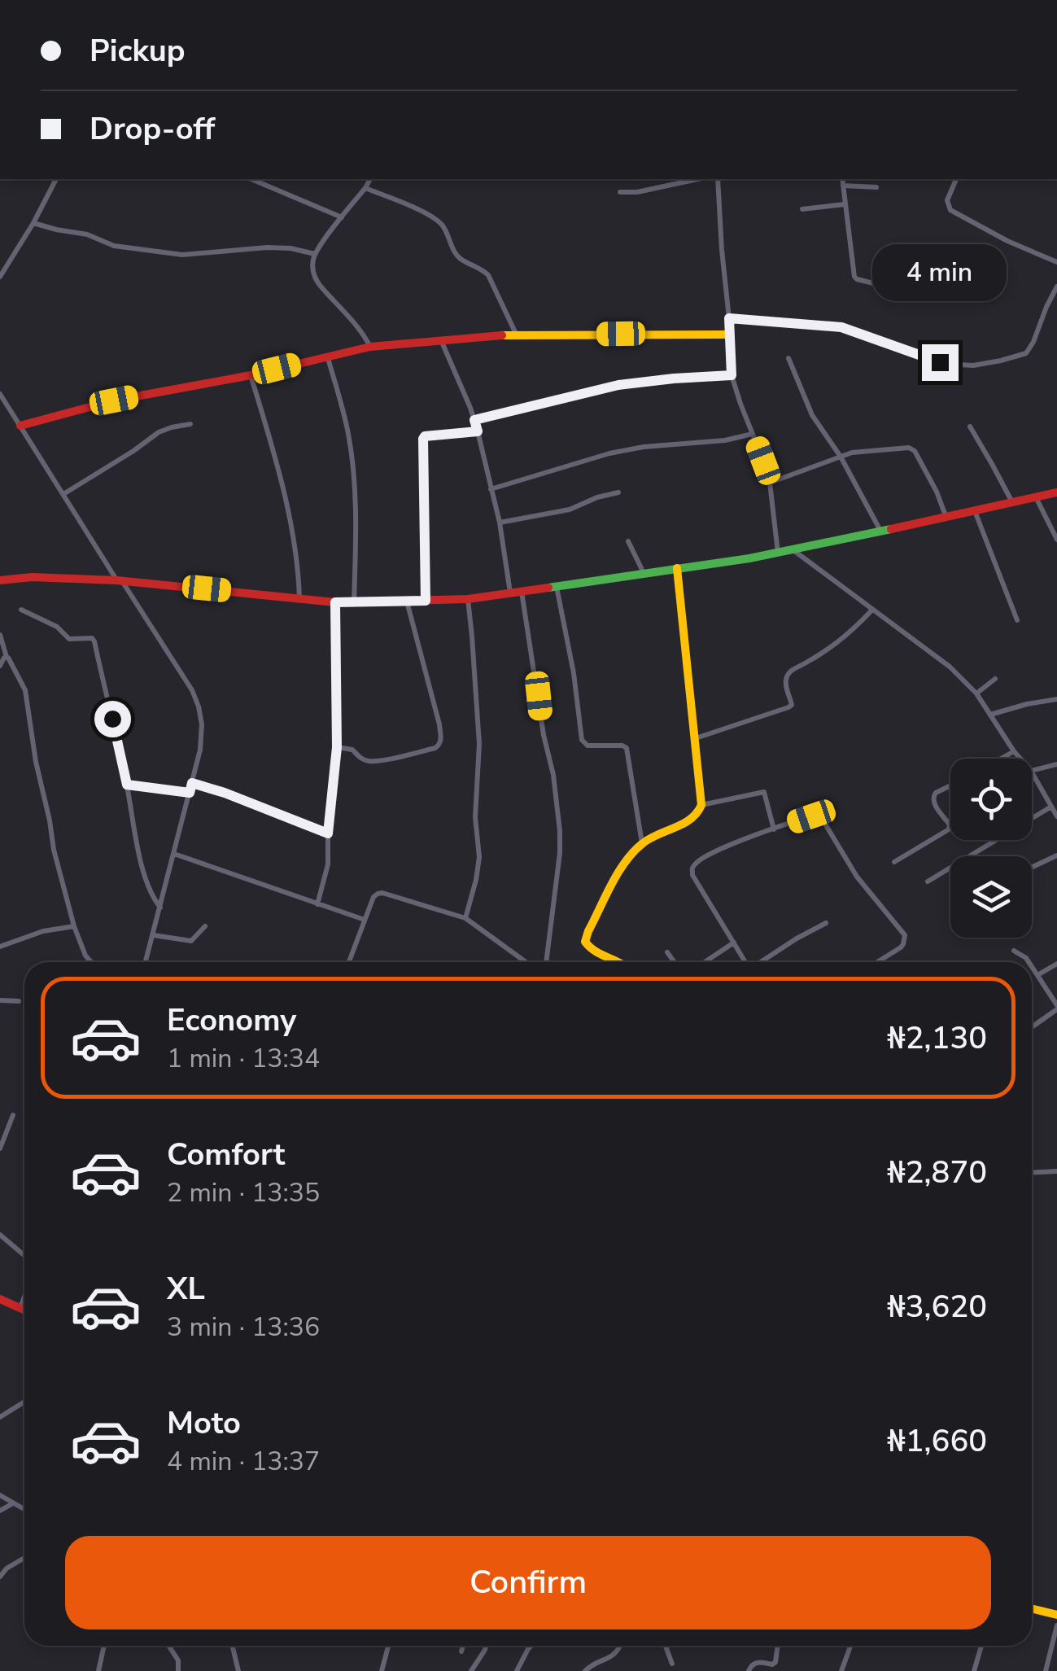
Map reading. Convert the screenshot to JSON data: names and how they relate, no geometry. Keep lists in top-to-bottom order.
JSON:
{
  "page": {
    "banner": ["Pickup", "Drop-off"],
    "bubble": "4 min",
    "list": [
      {
        "name": "Economy",
        "note": "1 min · 13:34",
        "value": "₦2,130"
      },
      {
        "name": "Comfort",
        "note": "2 min · 13:35",
        "value": "₦2,870"
      },
      {
        "name": "XL",
        "note": "3 min · 13:36",
        "value": "₦3,620"
      },
      {
        "name": "Moto",
        "note": "4 min · 13:37",
        "value": "₦1,660"
      }
    ],
    "buttons": "Confirm"
  }
}
